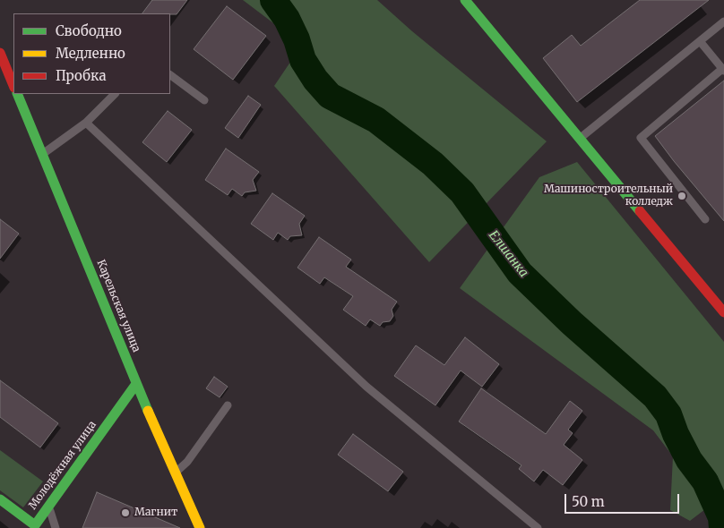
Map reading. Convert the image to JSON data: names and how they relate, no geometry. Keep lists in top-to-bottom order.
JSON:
{
  "streets": {
    "street": ["Карельская улица", "Молодёжная улица"]
  },
  "crossings": [
    ["Карельская улица", "Молодёжная улица"]
  ],
  "water": ["Елшанка"],
  "places": ["Машиностроительный колледж", "Магнит"],
  "legend": ["Свободно", "Медленно", "Пробка"],
  "scale_bar": "50 m"
}
